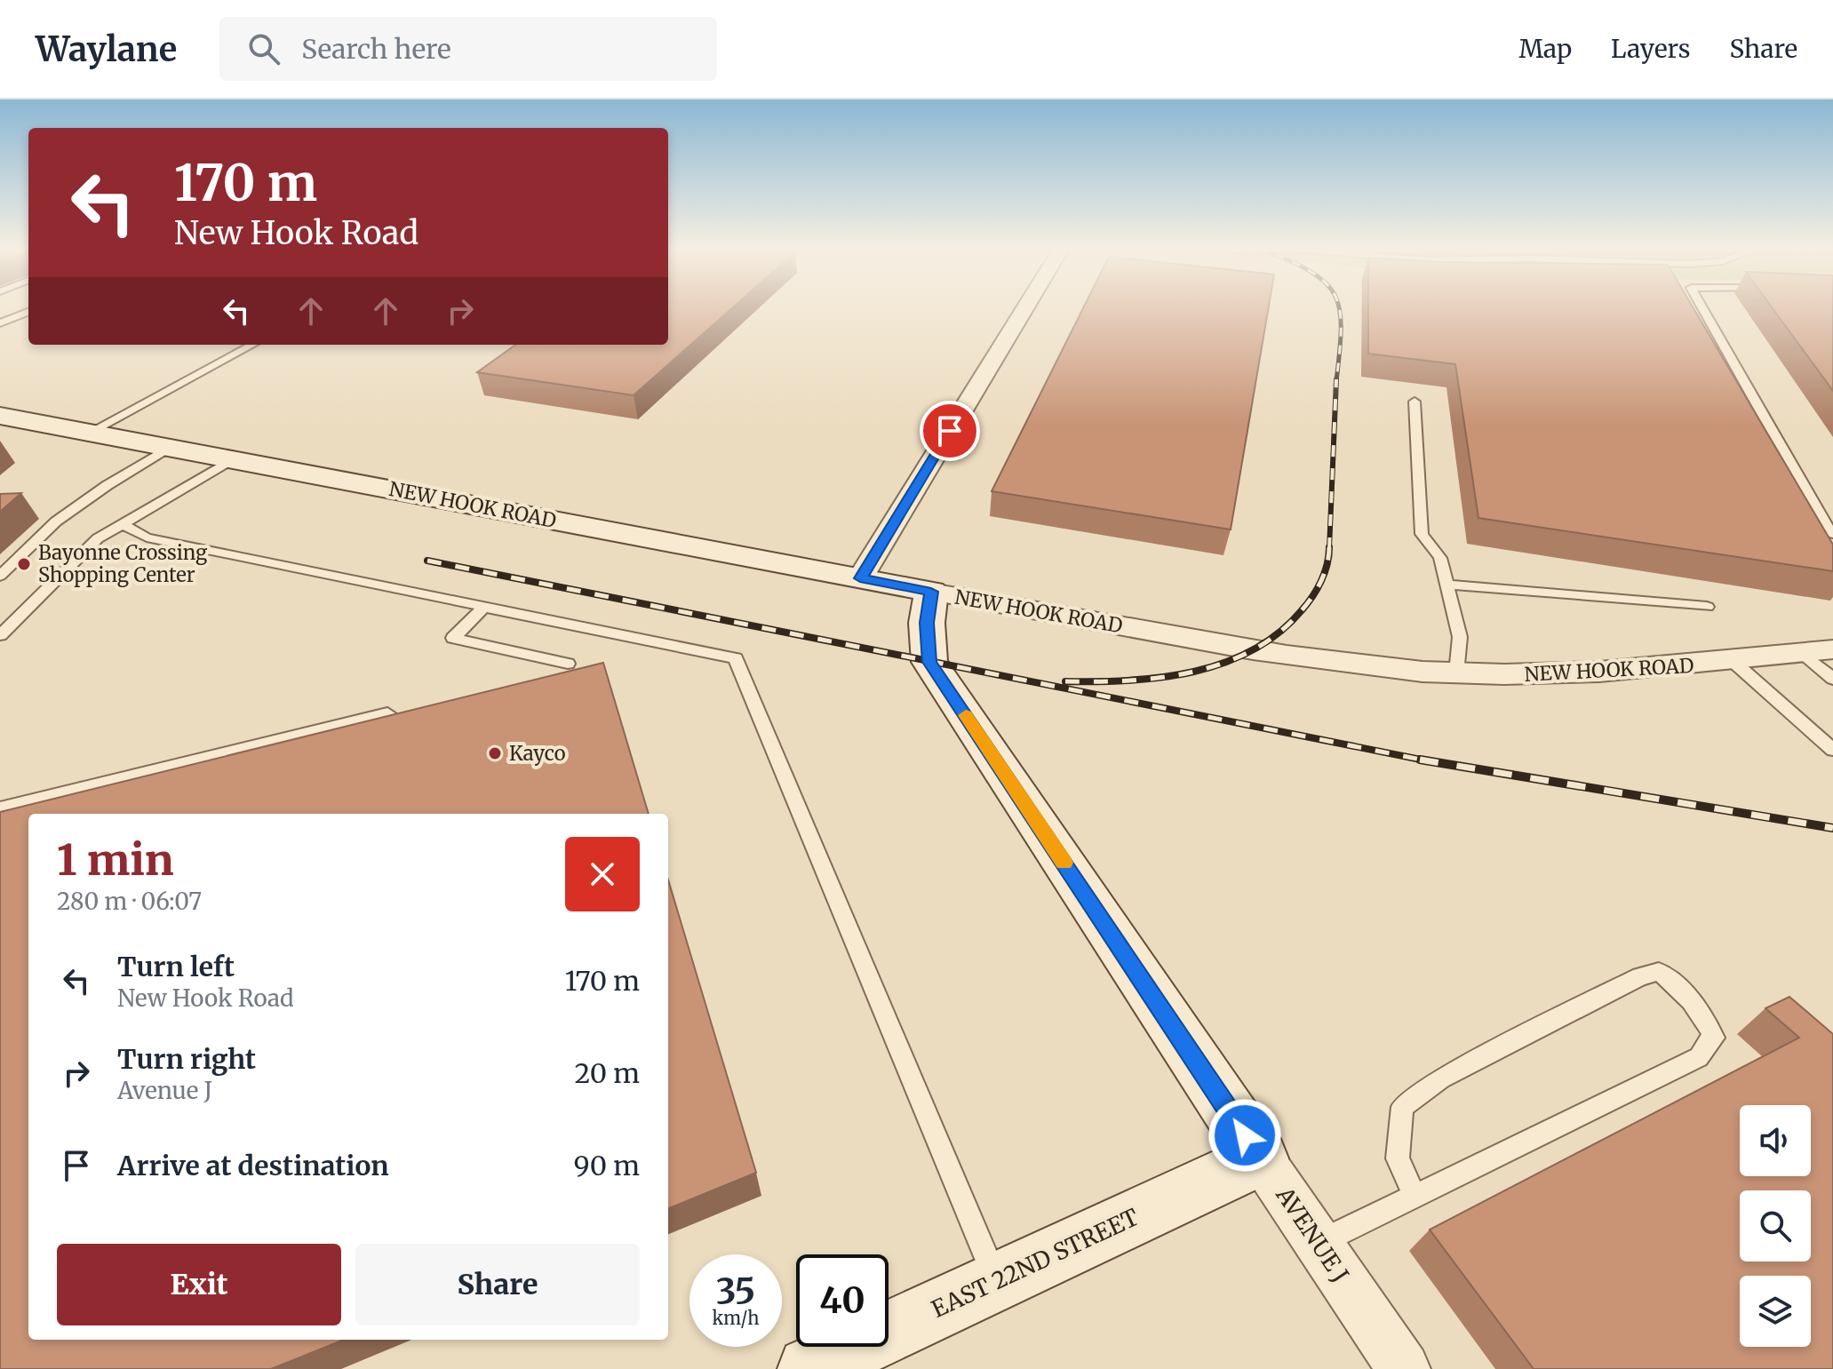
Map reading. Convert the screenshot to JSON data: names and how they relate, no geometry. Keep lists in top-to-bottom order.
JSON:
{
  "streets": {
    "street": ["NEW HOOK ROAD", "AVENUE J", "EAST 22ND STREET"]
  },
  "crossings": [
    ["NEW HOOK ROAD", "AVENUE J"],
    ["AVENUE J", "EAST 22ND STREET"]
  ],
  "places": ["Bayonne Crossing Shopping Center", "Kayco"],
  "page": {
    "header": "Waylane",
    "search": "Search here",
    "nav": ["Map", "Layers", "Share"],
    "turn": ["170 m", "New Hook Road"],
    "heading": ["1 min", "280 m · 06:07"],
    "list": [
      {
        "name": "Turn left",
        "note": "New Hook Road",
        "value": "170 m"
      },
      {
        "name": "Turn right",
        "note": "Avenue J",
        "value": "20 m"
      },
      {
        "name": "Arrive at destination",
        "value": "90 m"
      }
    ],
    "buttons": ["Exit", "Share"],
    "speed": "35 km/h",
    "limit": "40"
  }
}
